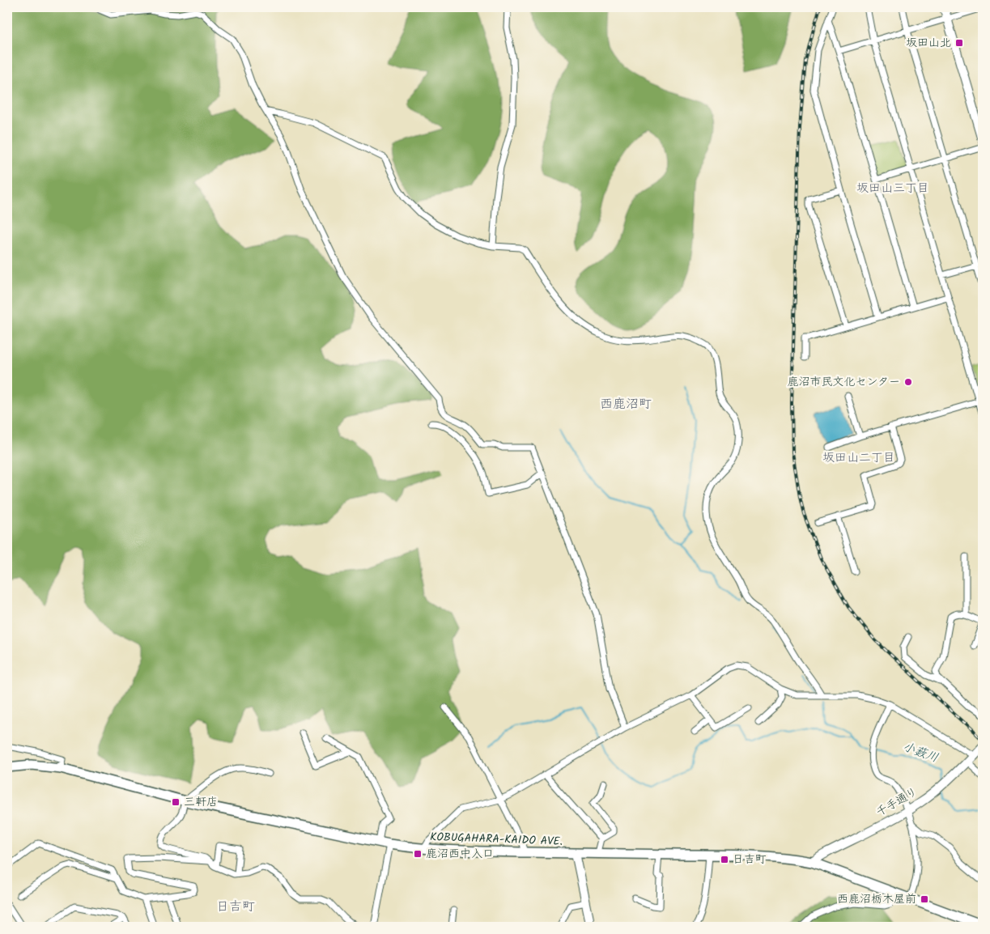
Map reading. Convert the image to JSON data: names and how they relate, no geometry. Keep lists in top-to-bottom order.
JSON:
{
  "streets": {
    "main road": ["KOBUGAHARA-KAIDO AVE."],
    "street": ["千手通り"]
  },
  "crossings": [
    ["千手通り", "KOBUGAHARA-KAIDO AVE."]
  ],
  "districts": [
    "坂田山三丁目",
    "西鹿沼町",
    "坂田山二丁目",
    "日吉町"
  ],
  "water": ["小薮川"],
  "places": {
    "transit": [
      "坂田山北",
      "三軒店",
      "鹿沼西中入口",
      "日吉町",
      "西鹿沼栃木屋前"
    ],
    "other": ["鹿沼市民文化センター"]
  }
}
